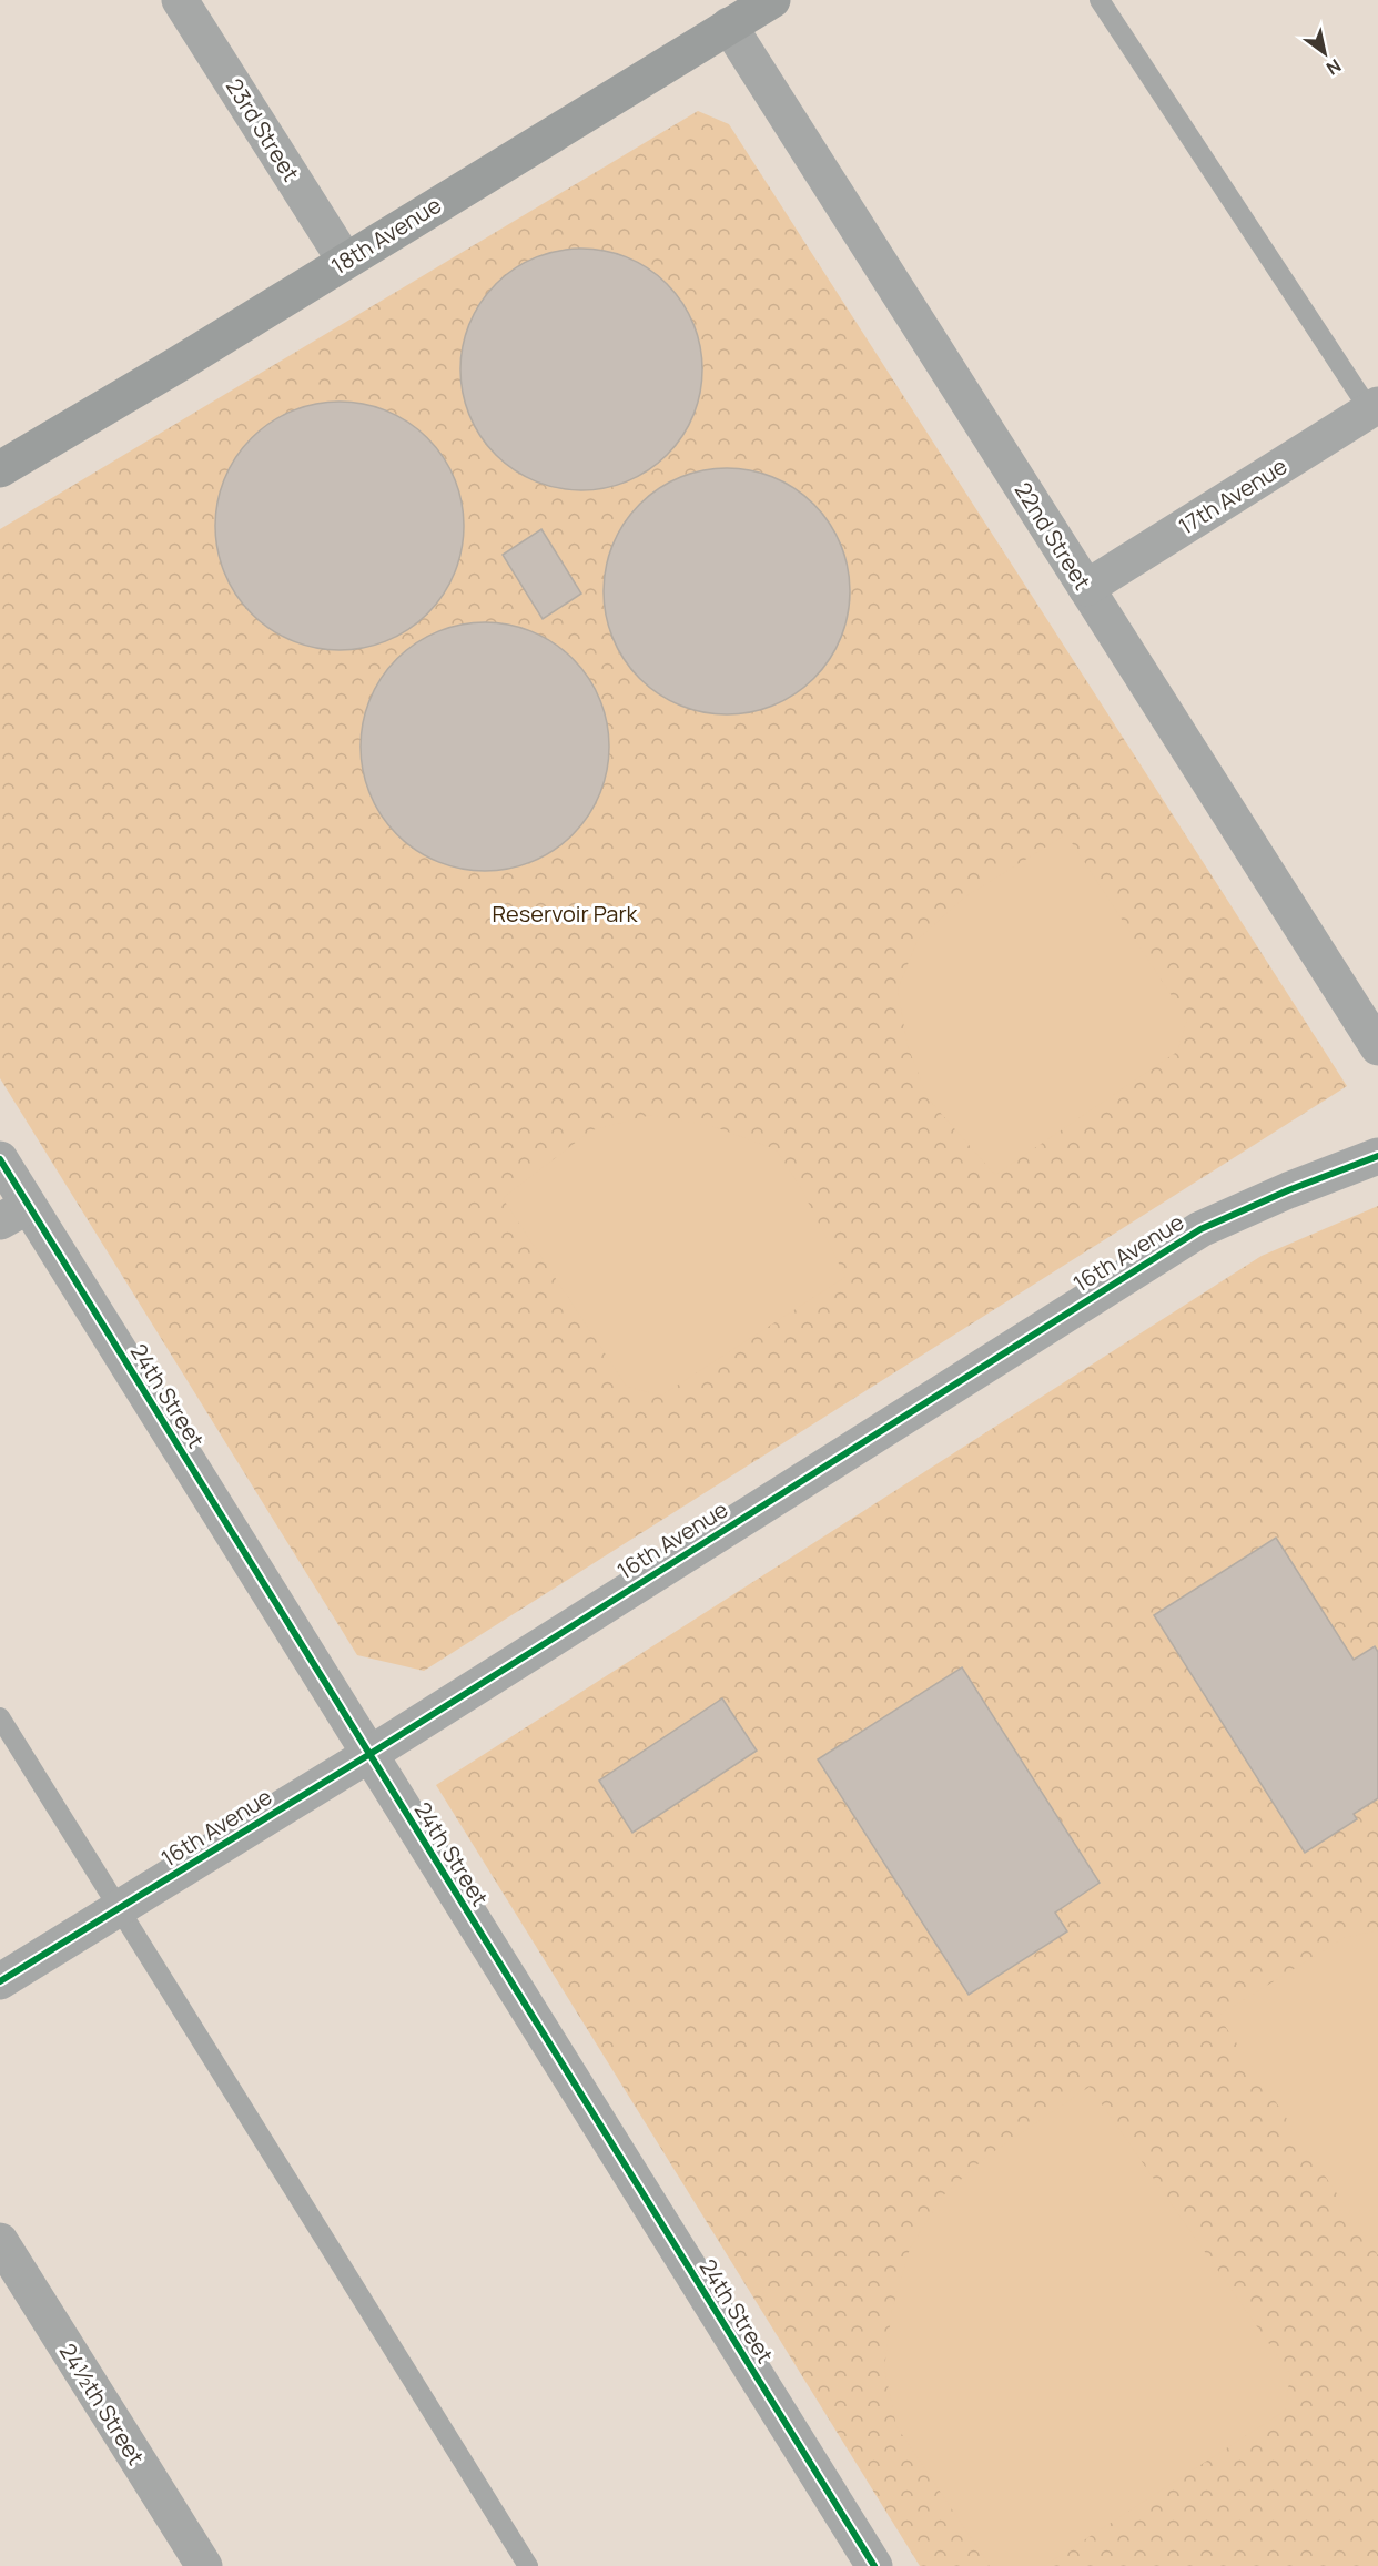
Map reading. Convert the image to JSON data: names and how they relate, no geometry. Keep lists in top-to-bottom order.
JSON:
{
  "streets": {
    "street": [
      "23rd Street",
      "18th Avenue",
      "17th Avenue",
      "22nd Street",
      "16th Avenue",
      "24th Street",
      "24½th Street"
    ]
  },
  "crossings": [
    ["23rd Street", "18th Avenue"],
    ["18th Avenue", "22nd Street"],
    ["17th Avenue", "22nd Street"],
    ["16th Avenue", "24th Street"]
  ],
  "parks": ["Reservoir Park"],
  "north": "bottom right"
}
